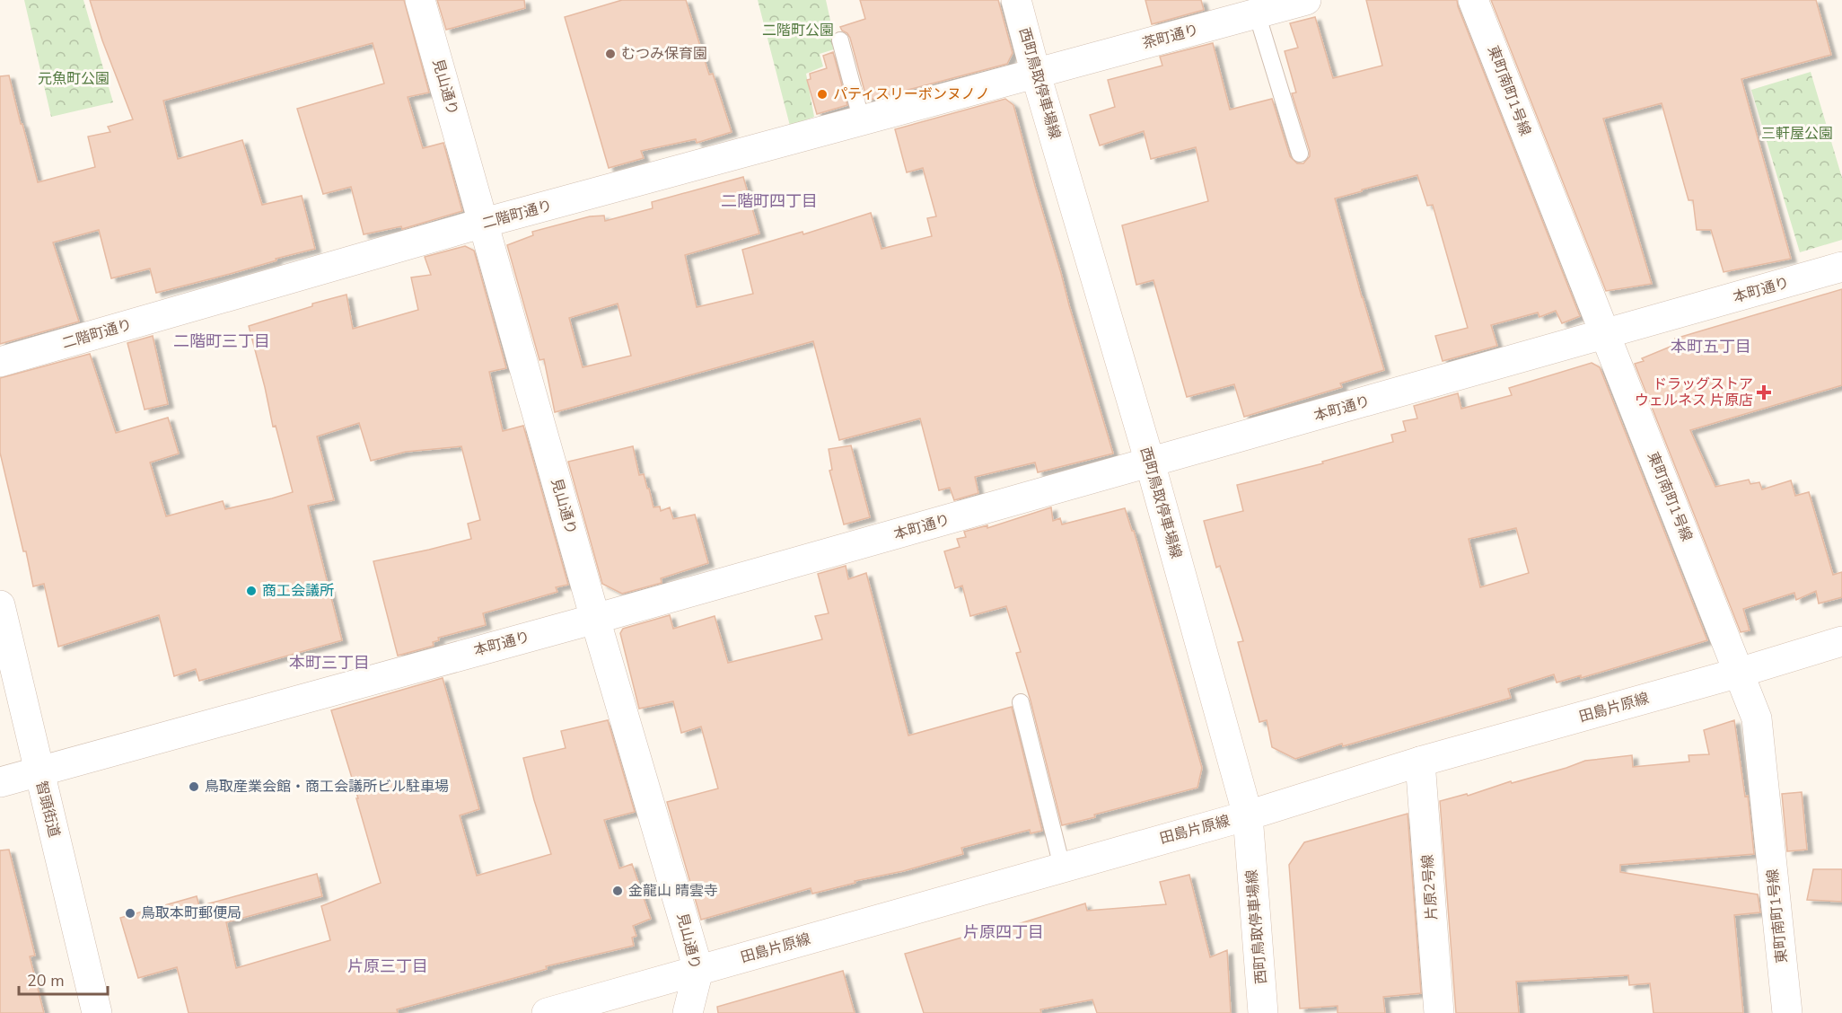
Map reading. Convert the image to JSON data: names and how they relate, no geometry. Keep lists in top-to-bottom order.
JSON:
{
  "streets": {
    "street": [
      "茶町通り",
      "西町鳥取停車場線",
      "見山通り",
      "東町南町1号線",
      "二階町通り",
      "本町通り",
      "田島片原線",
      "智頭街道",
      "片原2号線"
    ]
  },
  "crossings": [
    ["茶町通り", "西町鳥取停車場線"],
    ["茶町通り", "二階町通り"],
    ["西町鳥取停車場線", "二階町通り"],
    ["西町鳥取停車場線", "本町通り"],
    ["西町鳥取停車場線", "田島片原線"],
    ["見山通り", "二階町通り"],
    ["見山通り", "本町通り"],
    ["見山通り", "田島片原線"],
    ["東町南町1号線", "本町通り"],
    ["東町南町1号線", "田島片原線"],
    ["本町通り", "智頭街道"],
    ["田島片原線", "片原2号線"]
  ],
  "districts": [
    "二階町四丁目",
    "二階町三丁目",
    "本町五丁目",
    "本町三丁目",
    "片原四丁目",
    "片原三丁目"
  ],
  "parks": ["二階町公園", "元魚町公園", "三軒屋公園"],
  "places": {
    "other": [
      "むつみ保育園",
      "パティスリーボンヌノノ",
      "商工会議所",
      "鳥取産業会館・商工会議所ビル駐車場",
      "金龍山 晴雲寺",
      "鳥取本町郵便局"
    ],
    "health": ["ドラッグストア ウェルネス 片原店"]
  },
  "scale_bar": "20 m"
}
